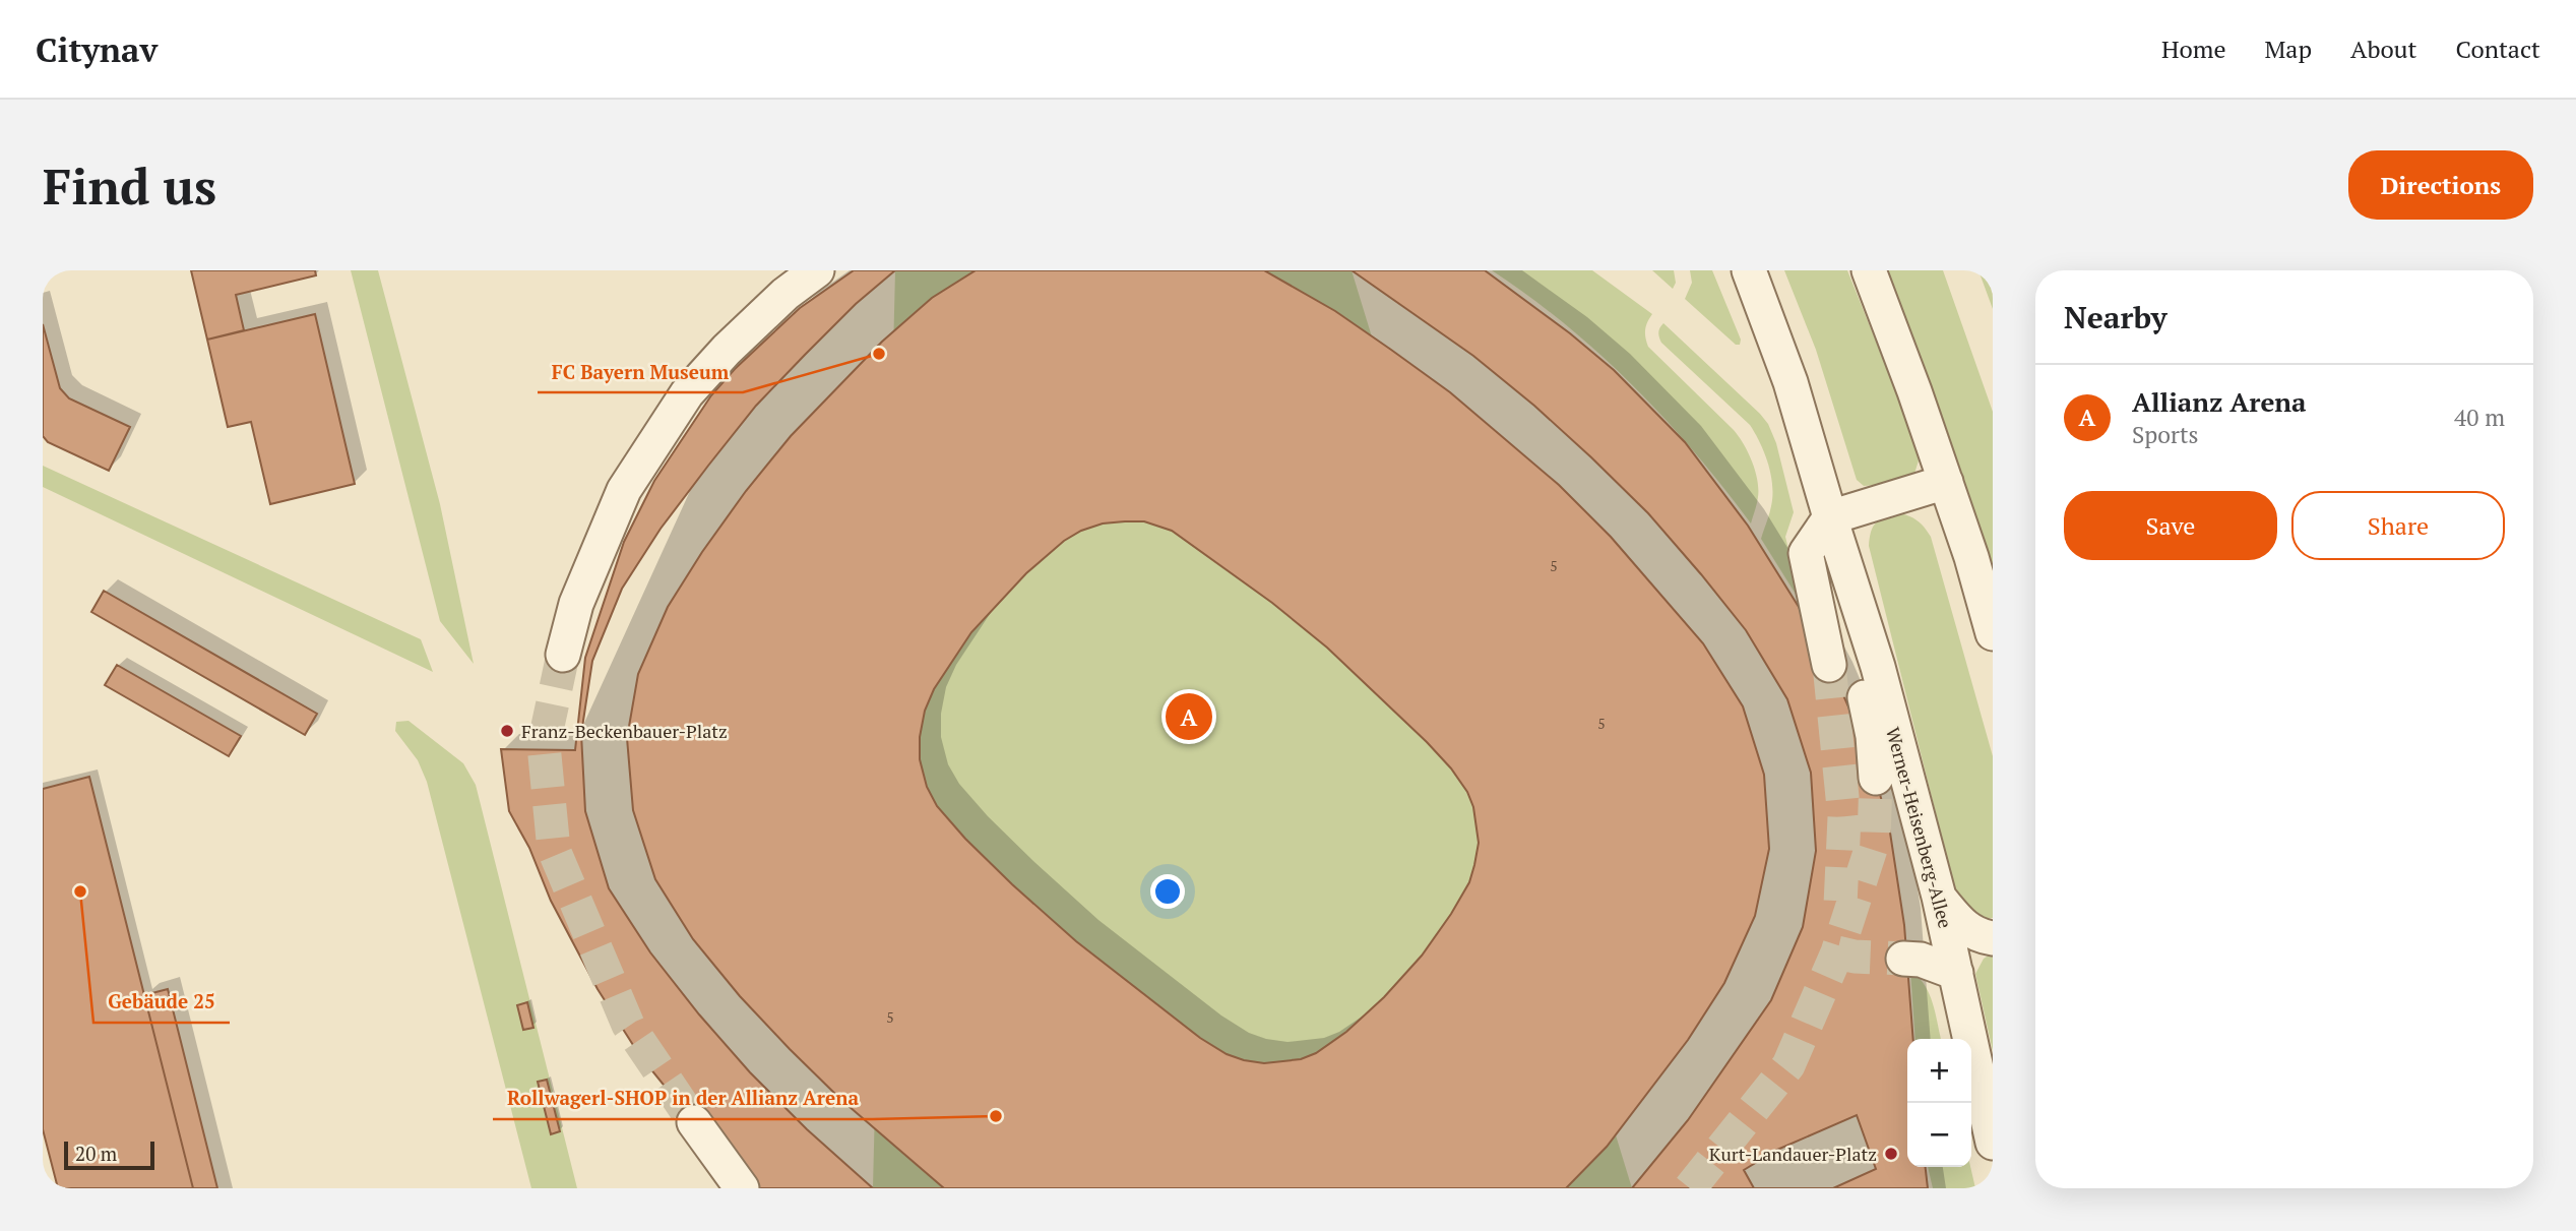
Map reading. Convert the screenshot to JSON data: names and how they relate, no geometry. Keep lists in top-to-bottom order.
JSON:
{
  "streets": {
    "street": ["Werner-Heisenberg-Allee"]
  },
  "places": [
    "FC Bayern Museum",
    "Franz-Beckenbauer-Platz",
    "Gebäude 25",
    "Rollwagerl-SHOP in der Allianz Arena",
    "Kurt-Landauer-Platz"
  ],
  "house_numbers": ["5", "5", "5"],
  "scale_bar": "20 m",
  "page": {
    "header": "Citynav",
    "nav": [
      "Home",
      "Map",
      "About",
      "Contact"
    ],
    "buttons": [
      "Directions",
      ["Save", "Share"]
    ],
    "title": "Find us",
    "heading": "Nearby",
    "list": [
      {
        "mark": "A",
        "name": "Allianz Arena",
        "note": "Sports",
        "value": "40 m"
      }
    ],
    "pins": "A",
    "map_buttons": ["+", "−"],
    "scale": "20 m"
  }
}
